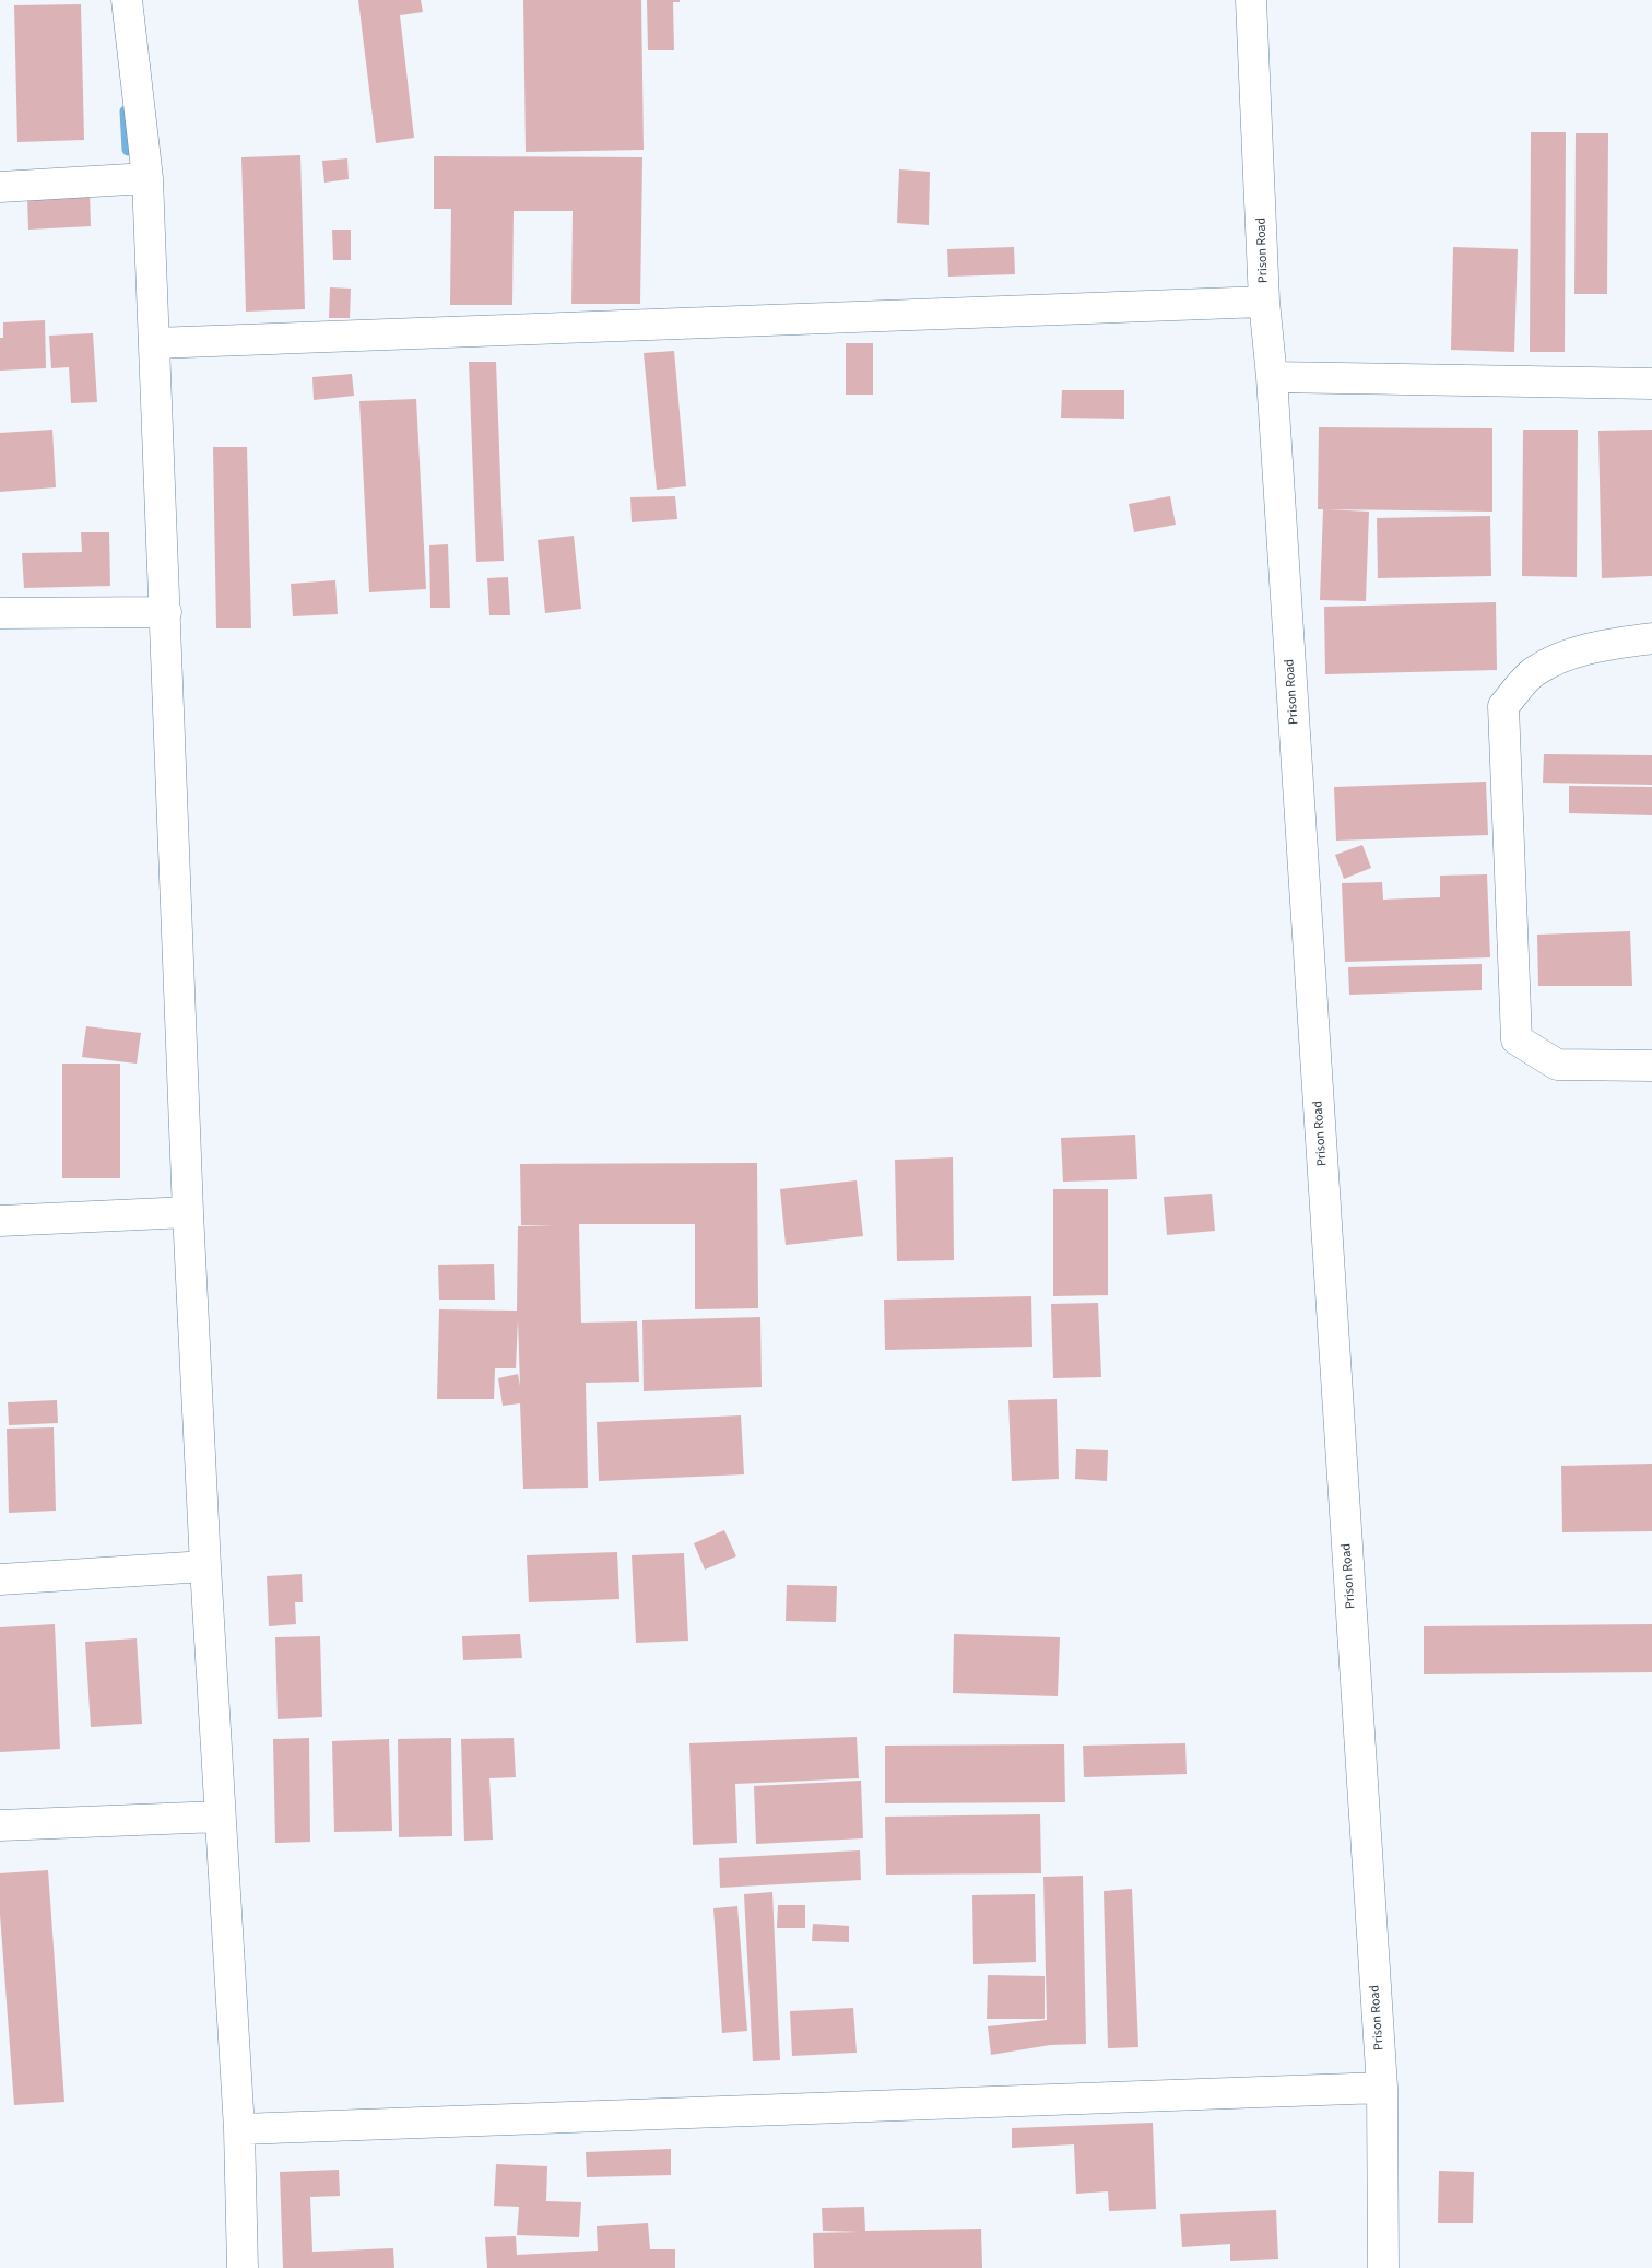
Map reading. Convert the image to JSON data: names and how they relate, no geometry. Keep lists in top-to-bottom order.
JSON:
{
  "streets": {
    "street": ["Prison Road"]
  }
}
